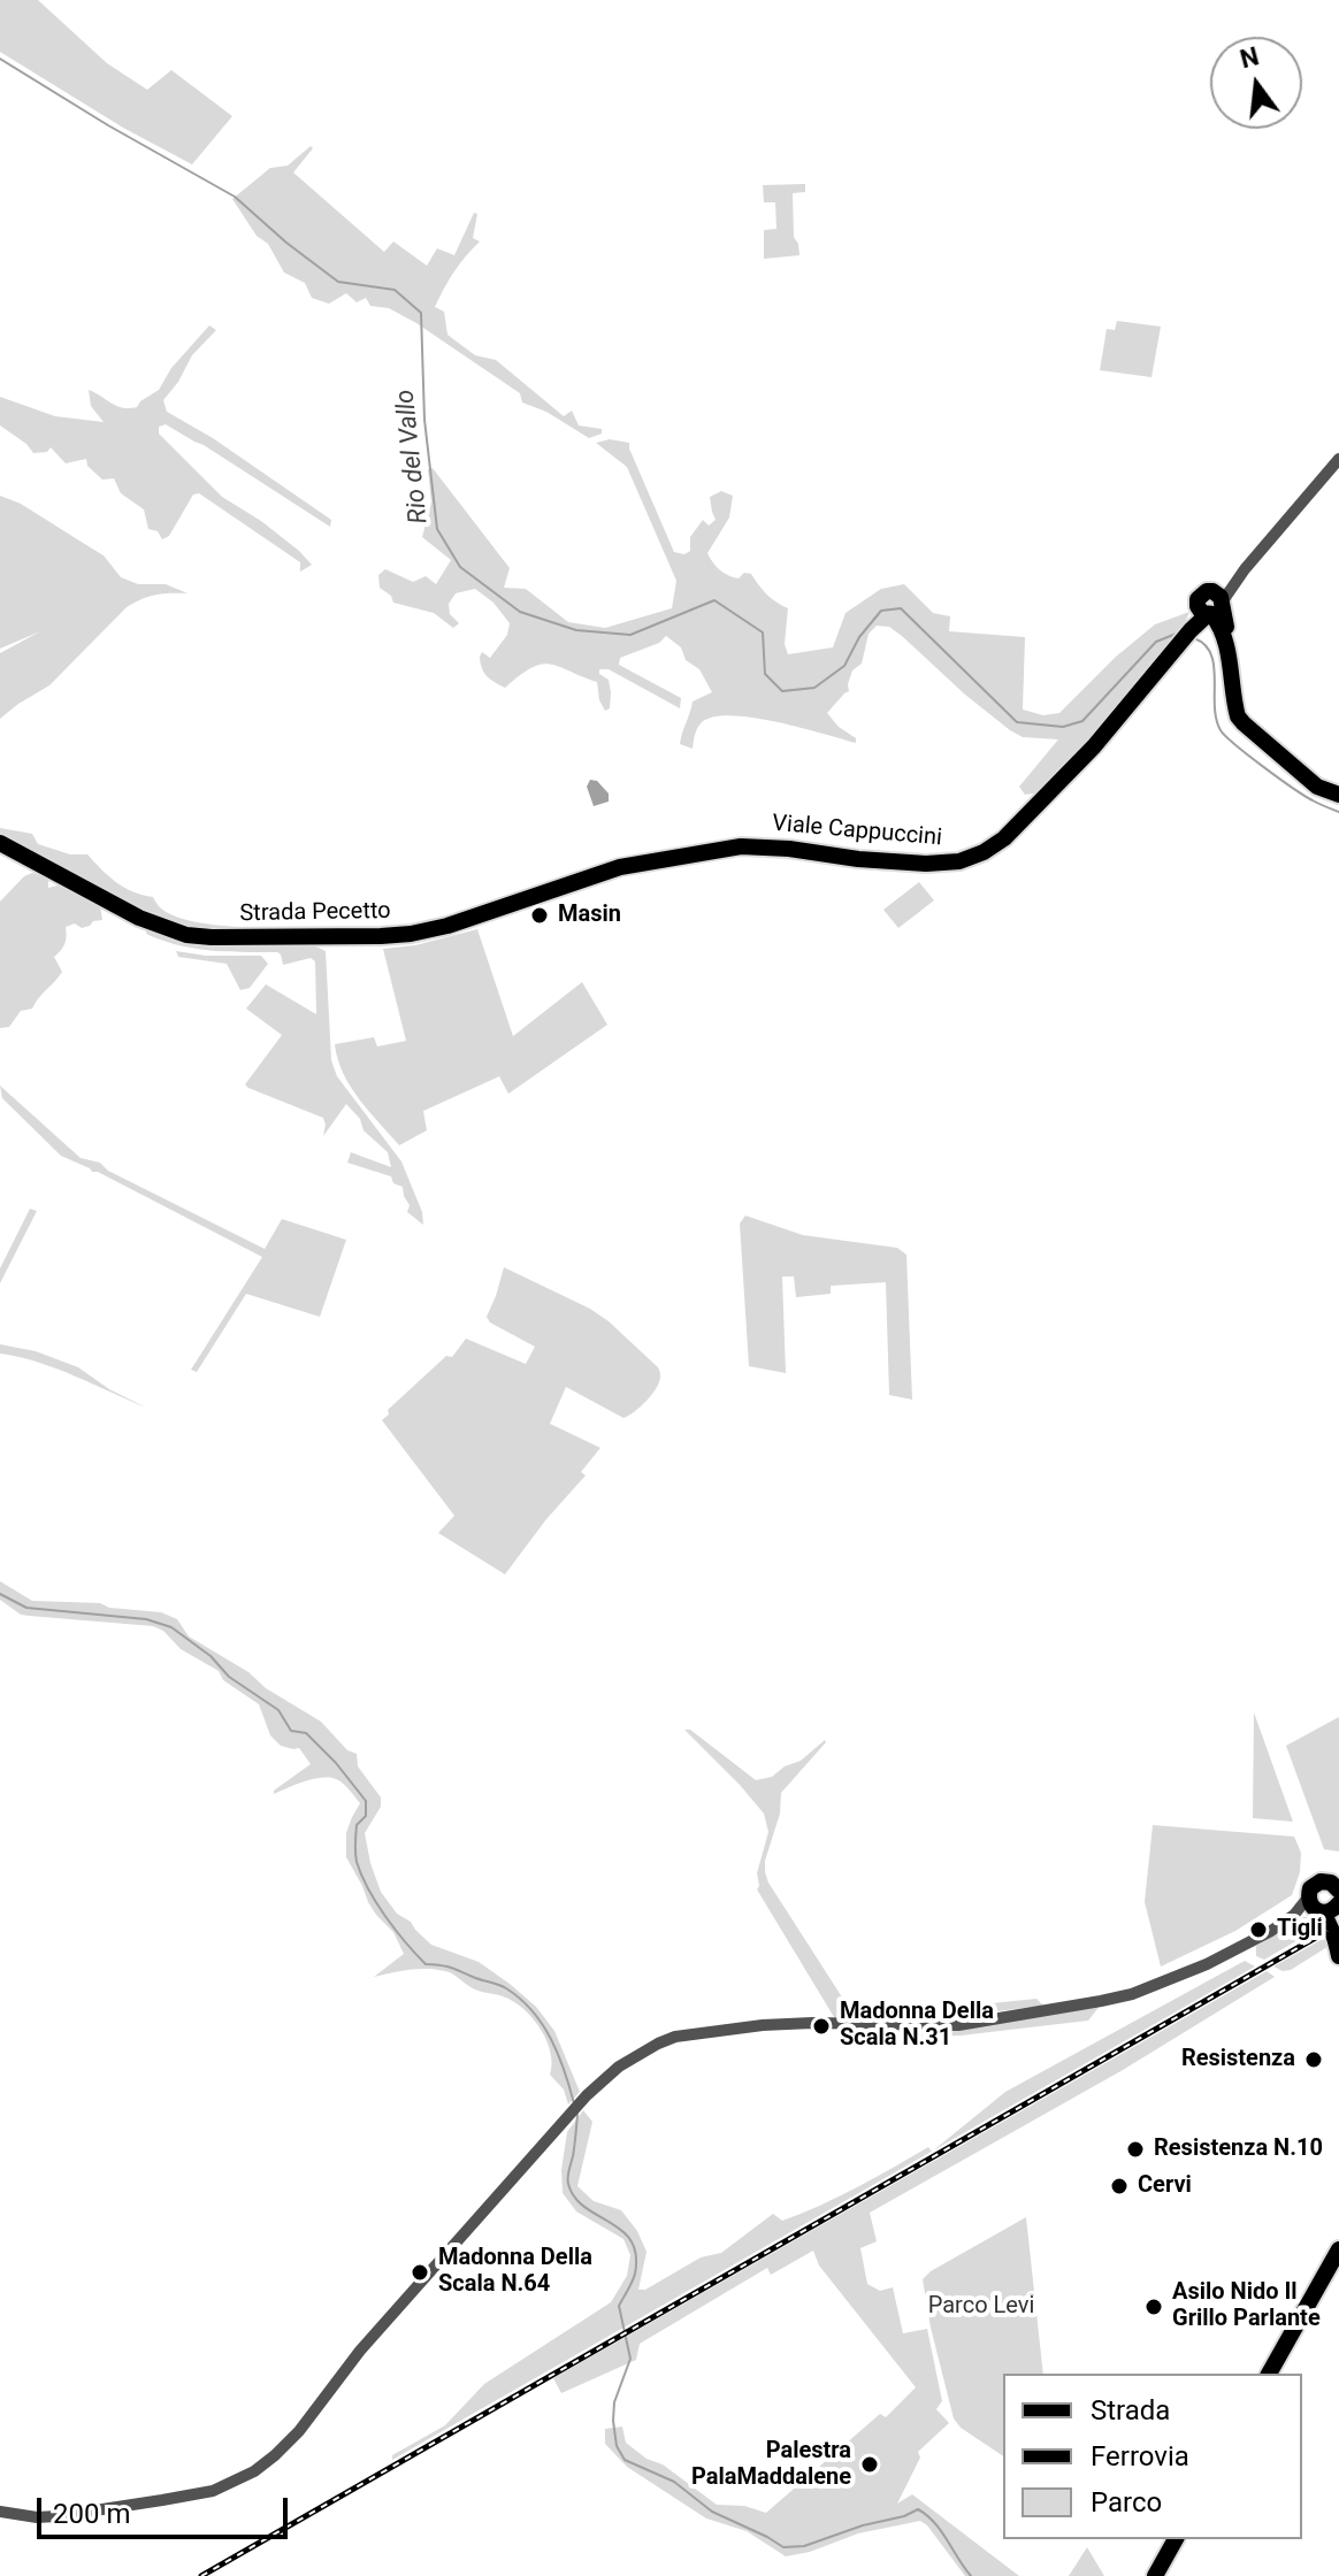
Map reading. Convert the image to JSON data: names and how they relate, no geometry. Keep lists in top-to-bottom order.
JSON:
{
  "streets": {
    "main road": ["Viale Cappuccini", "Strada Pecetto"]
  },
  "crossings": [
    ["Viale Cappuccini", "Strada Pecetto"]
  ],
  "water": ["Rio del Vallo"],
  "parks": ["Parco Levi"],
  "places": [
    "Masin",
    "Tigli",
    "Madonna Della Scala N.31",
    "Resistenza",
    "Resistenza N.10",
    "Cervi",
    "Madonna Della Scala N.64",
    "Asilo Nido Il Grillo Parlante",
    "Palestra PalaMaddalene"
  ],
  "legend": ["Strada", "Ferrovia", "Parco"],
  "scale_bar": "200 m",
  "north": "top"
}
